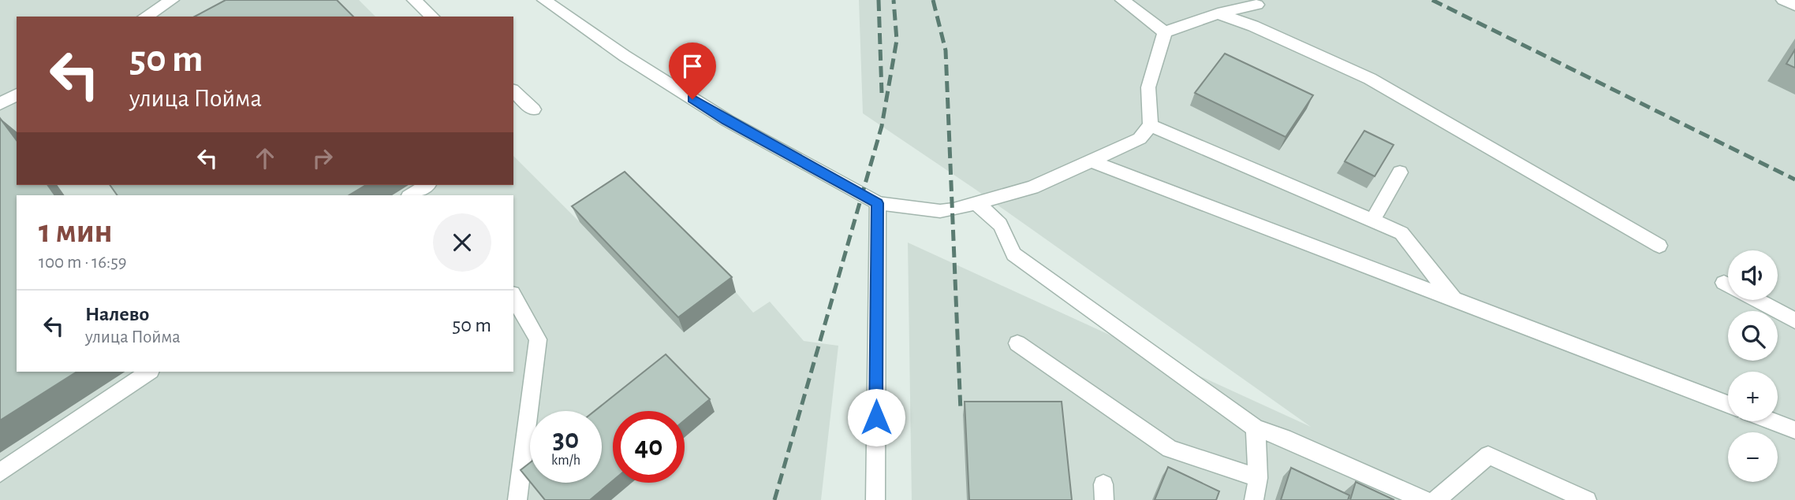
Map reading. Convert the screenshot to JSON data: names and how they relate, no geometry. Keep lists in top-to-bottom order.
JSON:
{
  "page": {
    "turn": ["50 m", "улица Пойма"],
    "heading": ["1 мин", "100 m · 16:59"],
    "map_buttons": ["+", "−"],
    "list": [
      {
        "name": "Налево",
        "note": "улица Пойма",
        "value": "50 m"
      }
    ],
    "speed": "30 km/h",
    "limit": "40"
  }
}
